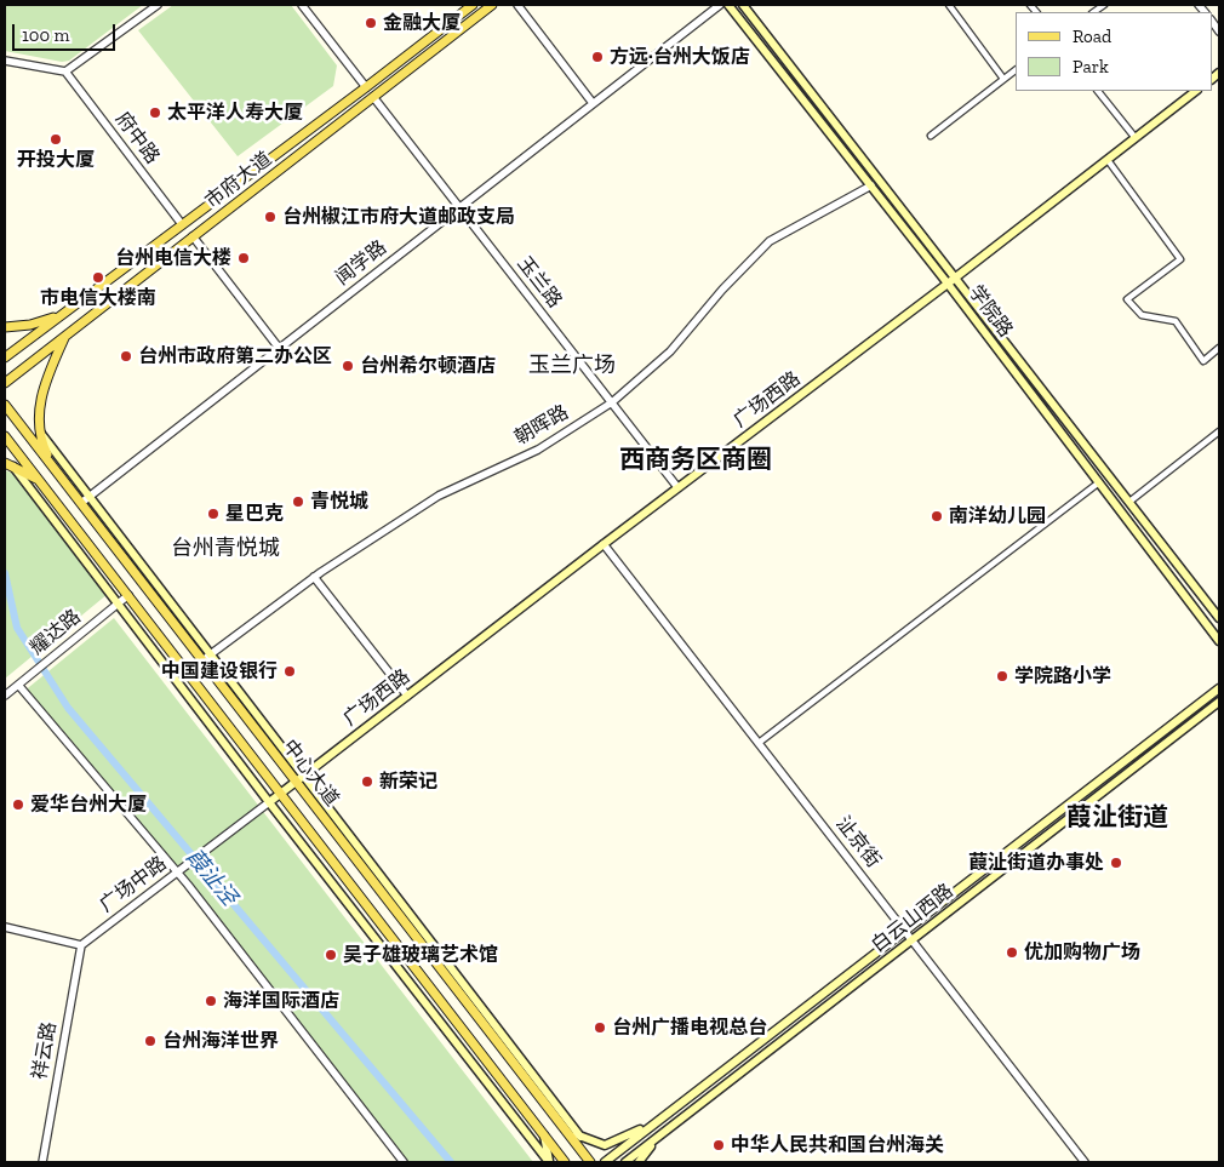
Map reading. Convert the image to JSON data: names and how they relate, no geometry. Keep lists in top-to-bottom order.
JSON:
{
  "streets": {
    "main road": [
      "市府大道",
      "学院路",
      "广场西路",
      "中心大道",
      "白云山西路"
    ],
    "street": [
      "府中路",
      "闻学路",
      "玉兰路",
      "朝晖路",
      "耀达路",
      "沚京街",
      "广场中路",
      "祥云路"
    ]
  },
  "crossings": [
    ["府中路", "市府大道"],
    ["市府大道", "玉兰路"],
    ["闻学路", "玉兰路"],
    ["闻学路", "中心大道"],
    ["玉兰路", "广场西路"],
    ["玉兰路", "朝晖路"],
    ["学院路", "广场西路"],
    ["学院路", "朝晖路"],
    ["广场西路", "中心大道"],
    ["广场西路", "沚京街"],
    ["广场西路", "广场中路"],
    ["朝晖路", "中心大道"],
    ["耀达路", "中心大道"],
    ["中心大道", "白云山西路"],
    ["沚京街", "白云山西路"],
    ["广场中路", "祥云路"]
  ],
  "districts": [
    "玉兰广场",
    "西商务区商圈",
    "台州青悦城",
    "葭沚街道"
  ],
  "water": ["葭沚泾"],
  "places": [
    "金融大厦",
    "方远·台州大饭店",
    "太平洋人寿大厦",
    "开投大厦",
    "台州椒江市府大道邮政支局",
    "台州电信大楼",
    "市电信大楼南",
    "台州市政府第二办公区",
    "台州希尔顿酒店",
    "青悦城",
    "星巴克",
    "南洋幼儿园",
    "中国建设银行",
    "学院路小学",
    "新荣记",
    "爱华台州大厦",
    "葭沚街道办事处",
    "优加购物广场",
    "吴子雄玻璃艺术馆",
    "海洋国际酒店",
    "台州广播电视总台",
    "台州海洋世界",
    "中华人民共和国台州海关"
  ],
  "legend": ["Road", "Park"],
  "scale_bar": "100 m"
}
